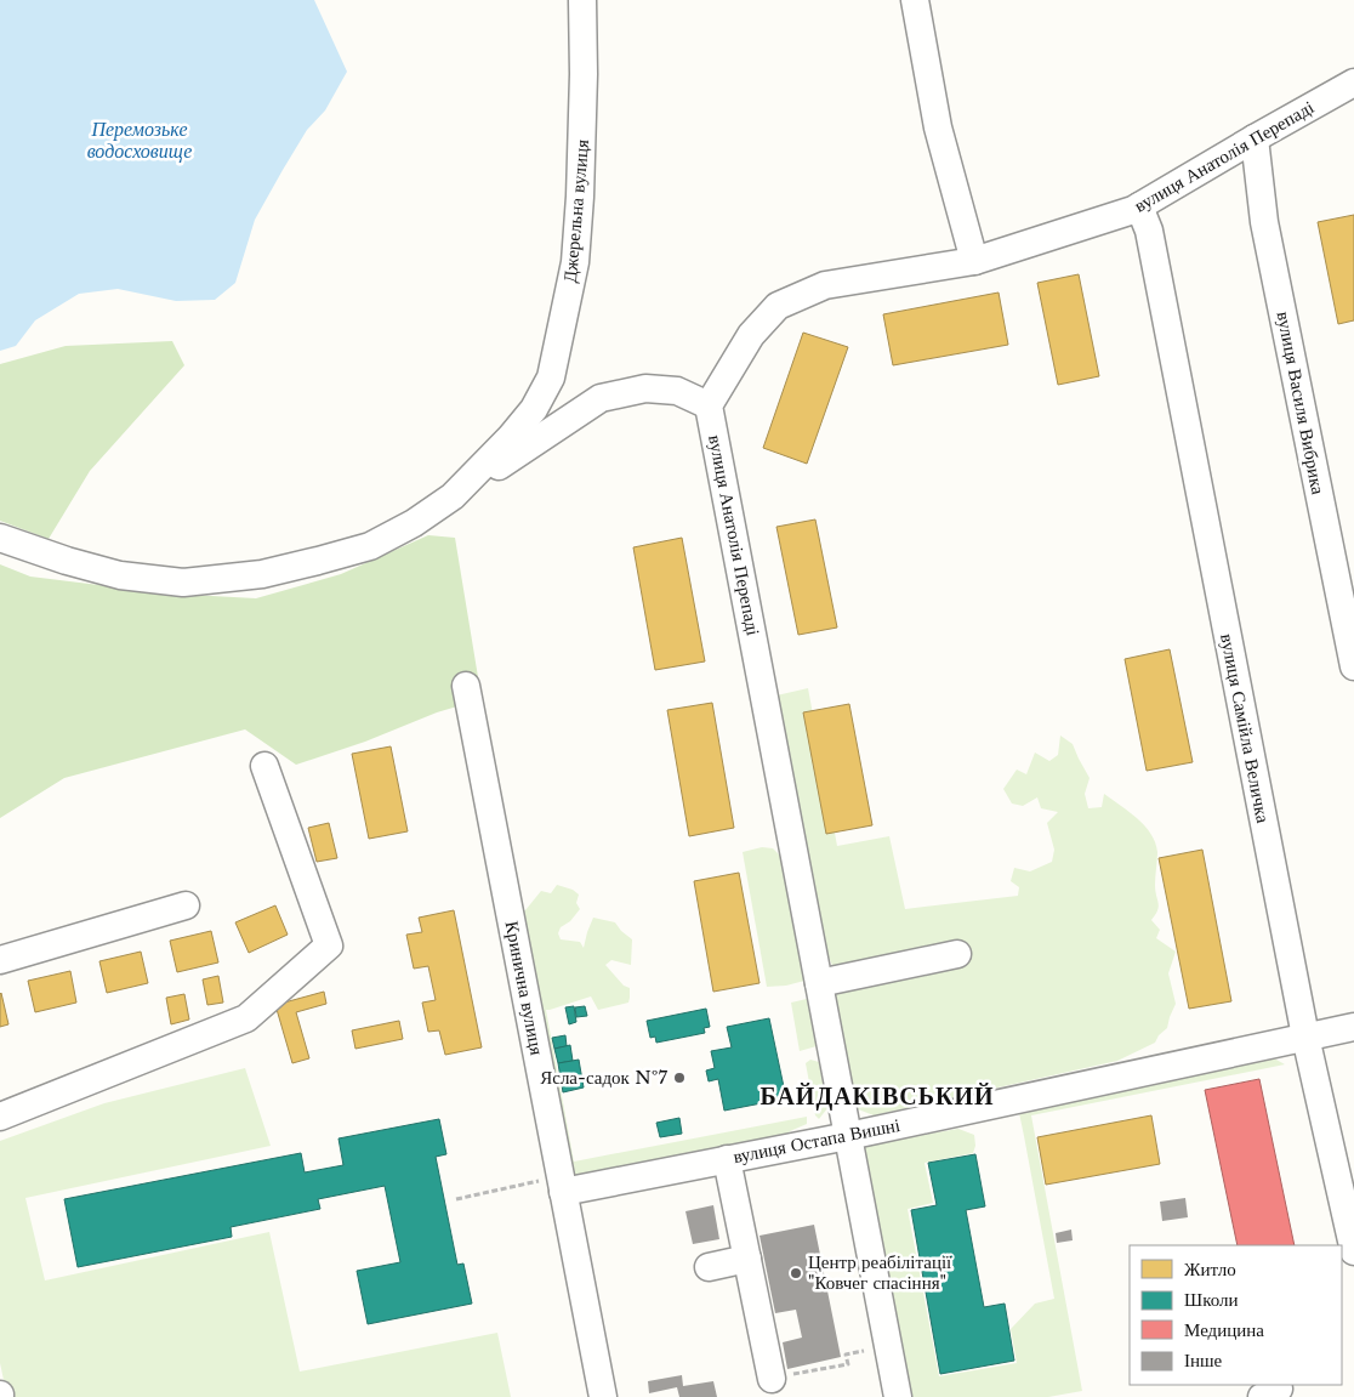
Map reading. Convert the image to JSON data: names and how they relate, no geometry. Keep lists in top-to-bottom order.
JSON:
{
  "streets": {
    "street": [
      "вулиця Анатолія Перепаді",
      "Джерельна вулиця",
      "вулиця Василя Вибрика",
      "вулиця Самійла Величка",
      "Кринична вулиця",
      "вулиця Остапа Вишні"
    ]
  },
  "crossings": [
    ["вулиця Анатолія Перепаді", "вулиця Василя Вибрика"],
    ["вулиця Анатолія Перепаді", "вулиця Самійла Величка"],
    ["вулиця Анатолія Перепаді", "вулиця Остапа Вишні"],
    ["вулиця Самійла Величка", "вулиця Остапа Вишні"],
    ["Кринична вулиця", "вулиця Остапа Вишні"]
  ],
  "districts": ["БАЙДАКІВСЬКИЙ"],
  "water": ["Перемозьке водосховище"],
  "places": ["Ясла-садок №7", "Центр реабілітації \"Ковчег спасіння\""],
  "legend": [
    "Житло",
    "Школи",
    "Медицина",
    "Інше"
  ]
}
